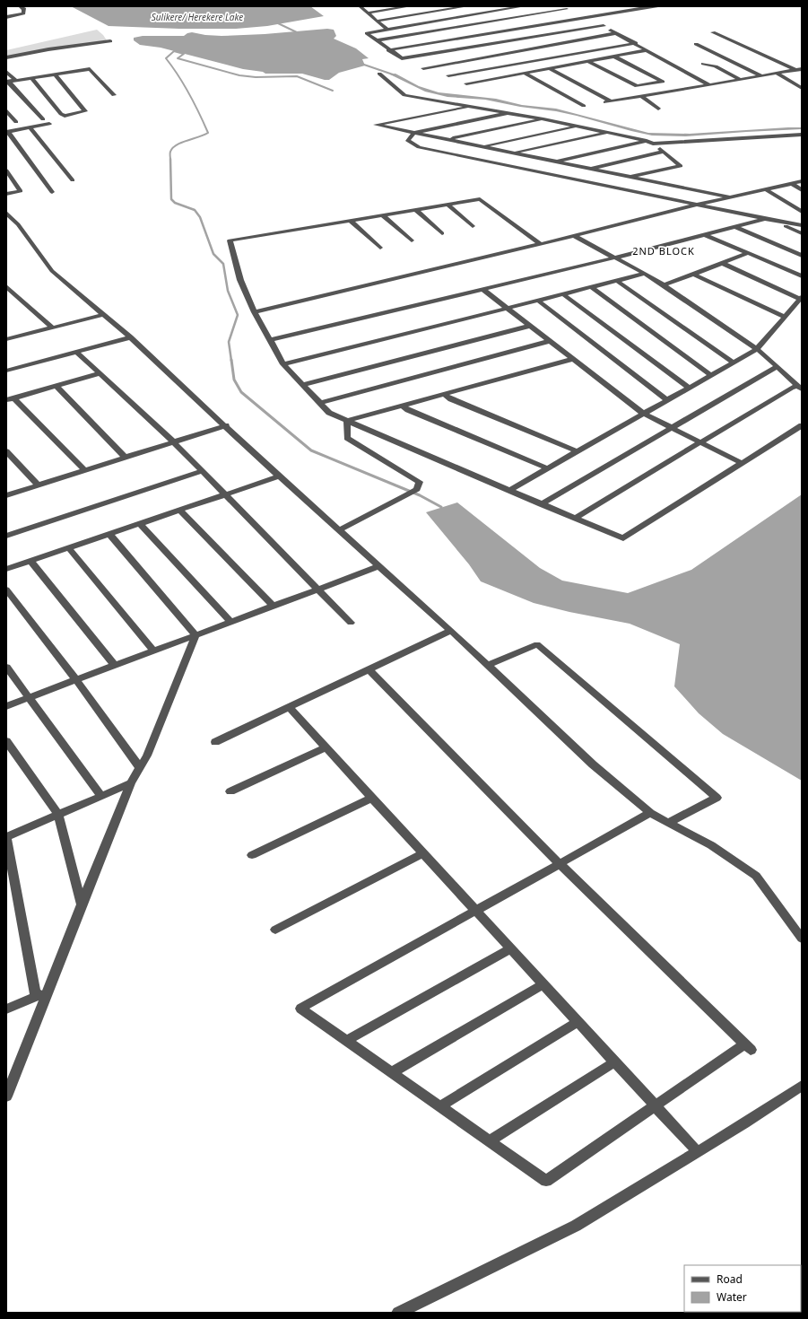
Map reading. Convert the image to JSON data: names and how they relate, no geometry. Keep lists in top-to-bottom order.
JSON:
{
  "districts": ["2ND BLOCK"],
  "water": ["Sulikere/ Herekere Lake"],
  "legend": ["Road", "Water"]
}
